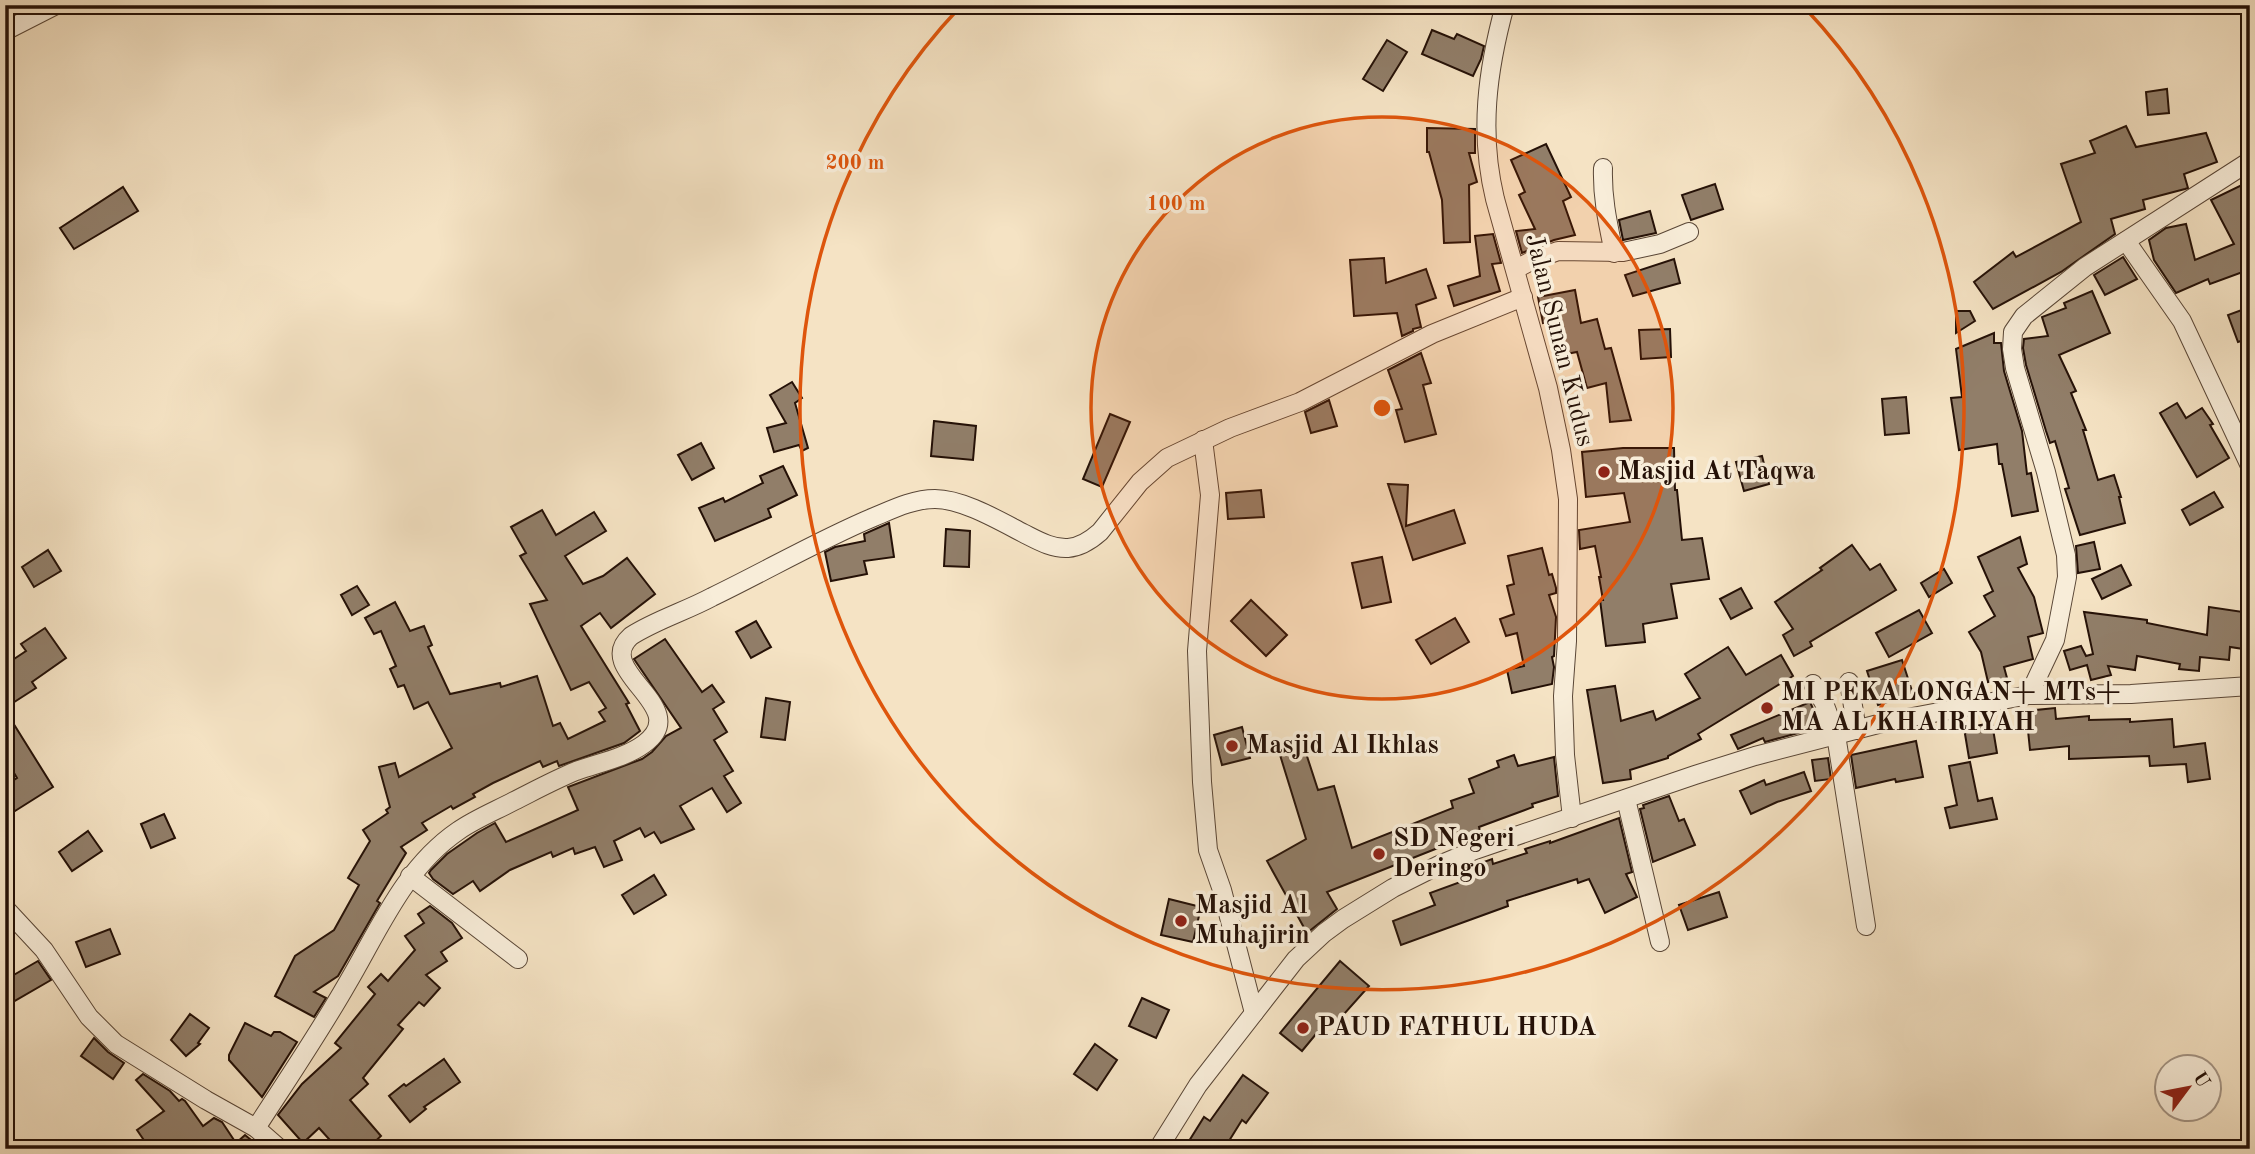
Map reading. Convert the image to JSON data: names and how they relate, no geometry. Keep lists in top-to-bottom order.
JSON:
{
  "streets": {
    "street": ["Jalan Sunan Kudus"]
  },
  "places": [
    "Masjid At Taqwa",
    "MI PEKALONGAN+ MTs+ MA AL KHAIRIYAH",
    "Masjid Al Ikhlas",
    "SD Negeri Deringo",
    "Masjid Al Muhajirin",
    "PAUD FATHUL HUDA"
  ],
  "north": "top right",
  "rings": ["200 m", "100 m"]
}
